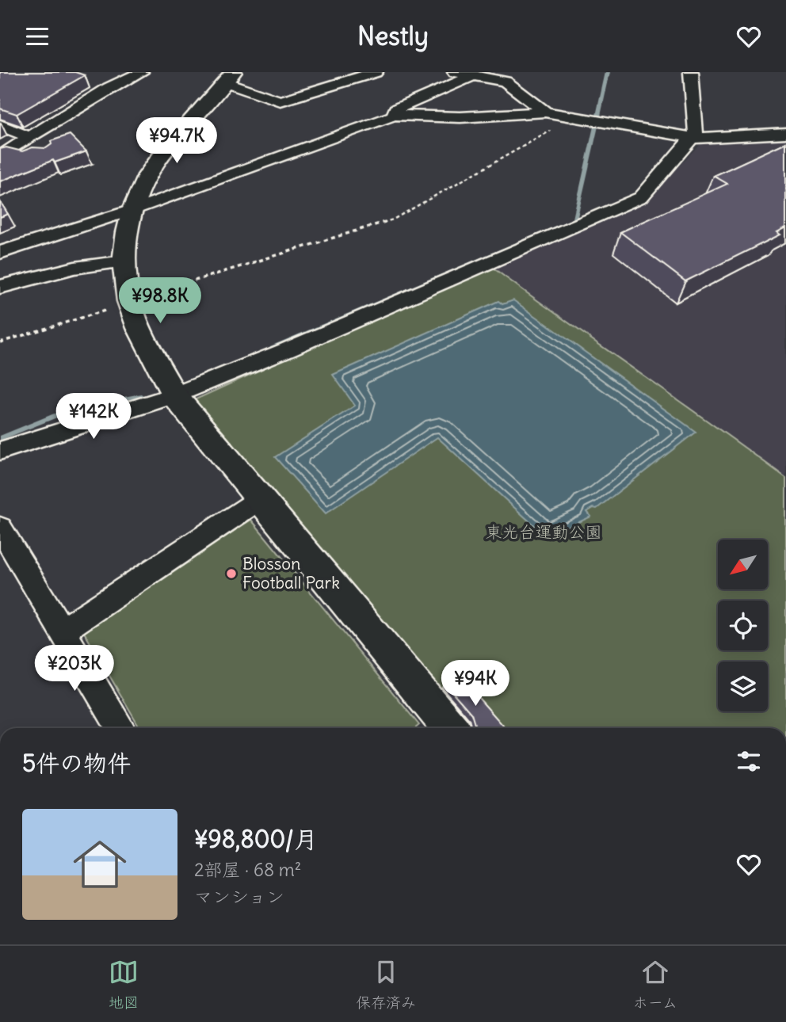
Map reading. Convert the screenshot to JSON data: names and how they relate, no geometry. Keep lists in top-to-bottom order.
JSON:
{
  "parks": ["東光台運動公園"],
  "places": ["Blosson Football Park"],
  "north": "bottom left",
  "page": {
    "header": "Nestly",
    "price": [
      "¥94.7K",
      "¥98.8K",
      "¥142K",
      "¥203K",
      "¥94K"
    ],
    "heading": "5件の物件",
    "list": [
      {
        "name": "¥98,800/月",
        "note": "2部屋 · 68 m² · マンション"
      }
    ],
    "tabs": ["地図", "保存済み", "ホーム"]
  }
}
